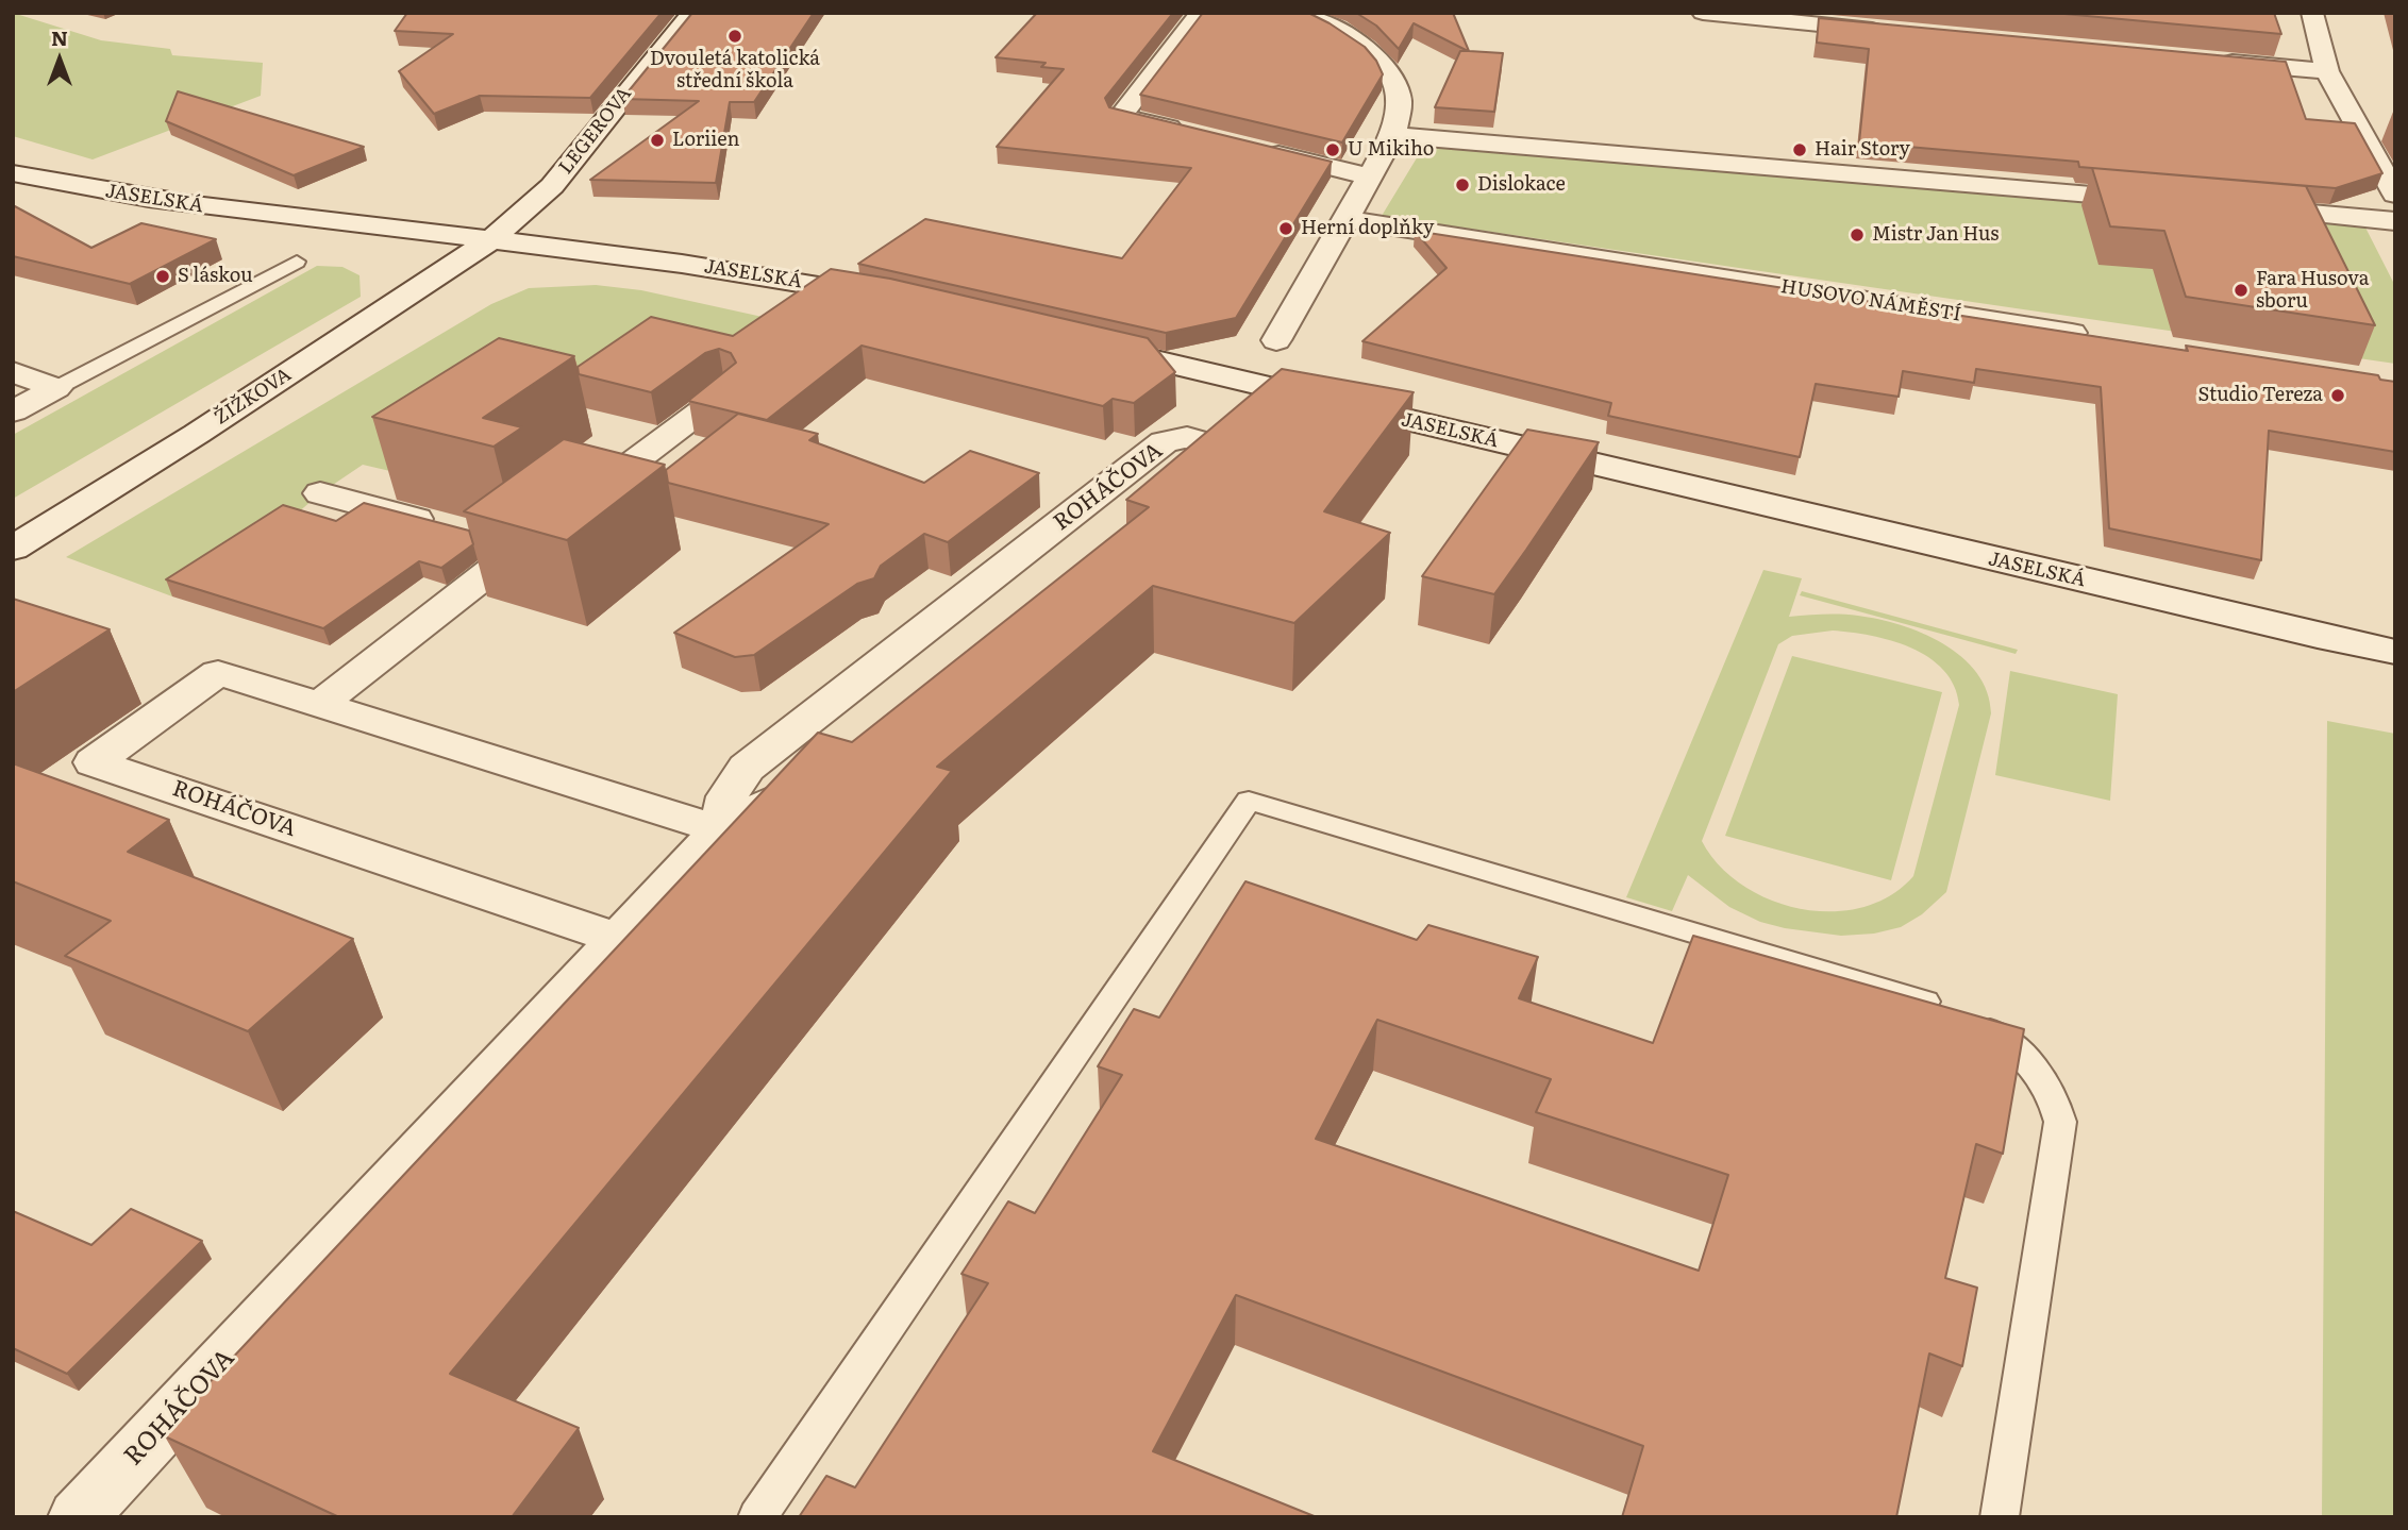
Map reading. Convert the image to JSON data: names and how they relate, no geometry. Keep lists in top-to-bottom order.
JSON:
{
  "streets": {
    "street": [
      "LEGEROVA",
      "JASELSKÁ",
      "HUSOVO NÁMĚSTÍ",
      "ŽIŽKOVA",
      "ROHÁČOVA"
    ]
  },
  "crossings": [
    ["LEGEROVA", "JASELSKÁ"],
    ["LEGEROVA", "ŽIŽKOVA"],
    ["JASELSKÁ", "ŽIŽKOVA"]
  ],
  "places": [
    "Dvouletá katolická střední škola",
    "Loriien",
    "U Mikiho",
    "Hair Story",
    "Dislokace",
    "Herní doplňky",
    "Mistr Jan Hus",
    "S láskou",
    "Fara Husova sboru",
    "Studio Tereza"
  ],
  "north": "top"
}
